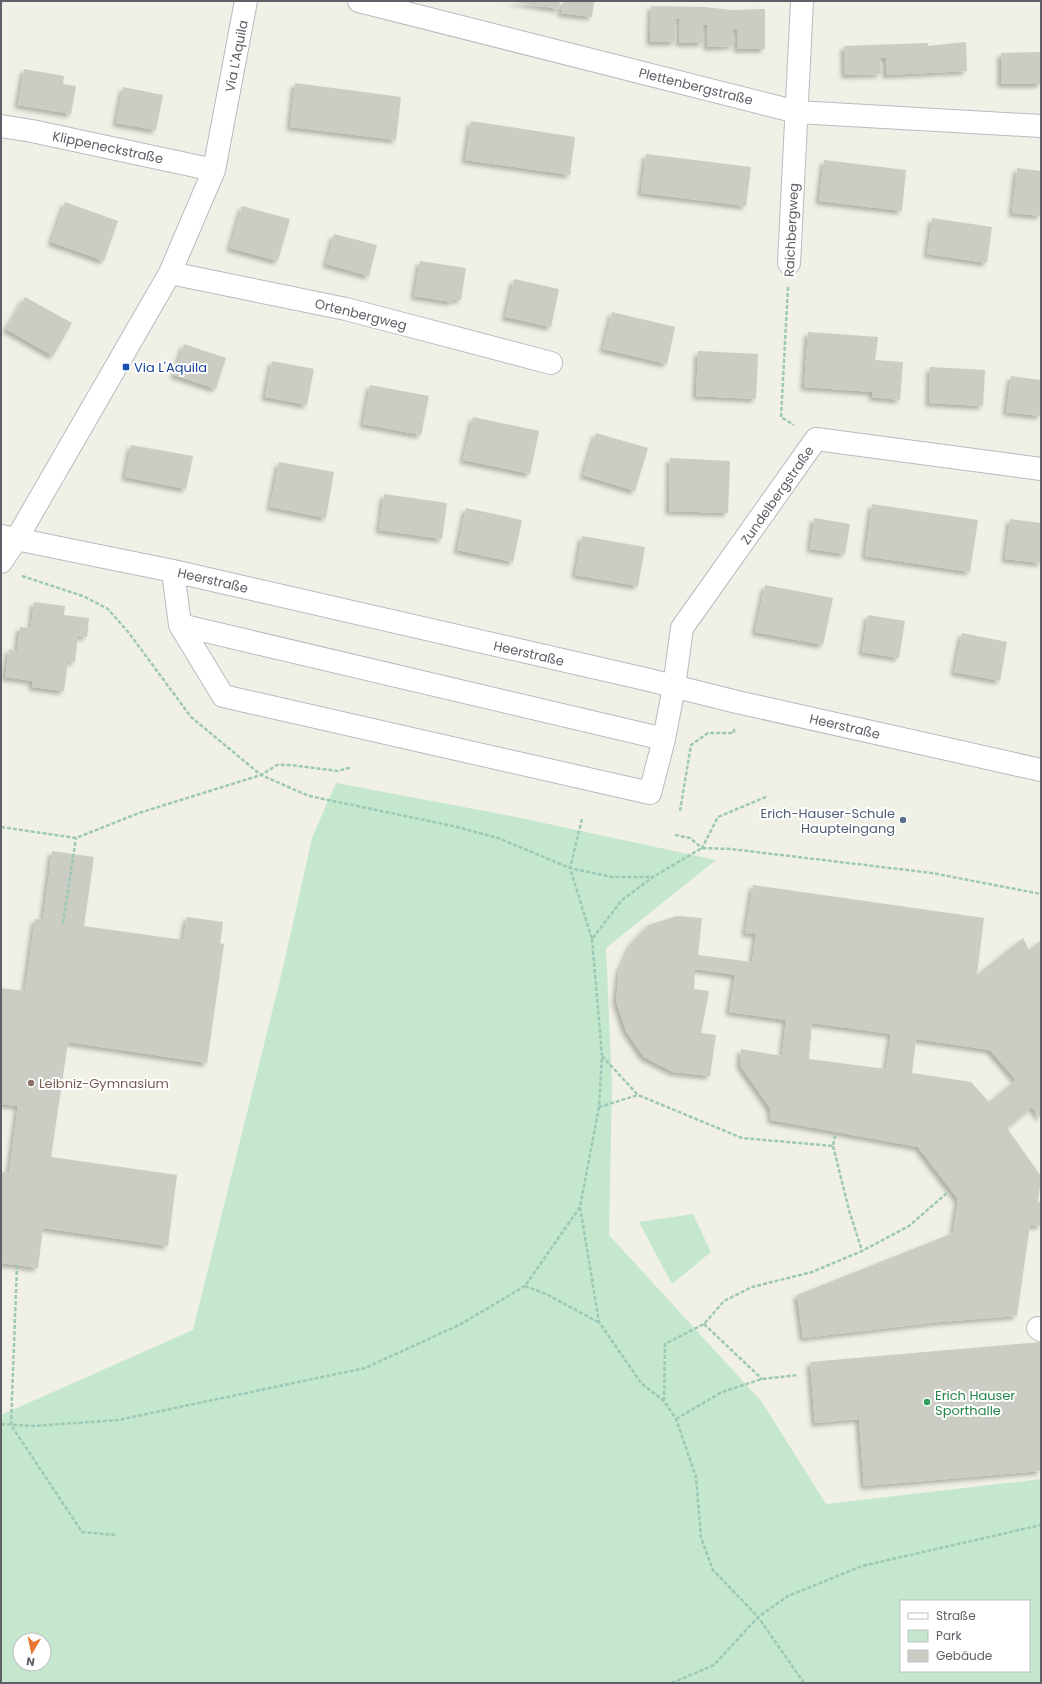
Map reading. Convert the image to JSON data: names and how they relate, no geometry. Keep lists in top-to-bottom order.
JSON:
{
  "streets": {
    "street": [
      "Via L'Aquila",
      "Plettenbergstraße",
      "Klippeneckstraße",
      "Raichbergweg",
      "Ortenbergweg",
      "Zundelbergstraße",
      "Heerstraße"
    ]
  },
  "crossings": [
    ["Via L'Aquila", "Klippeneckstraße"],
    ["Via L'Aquila", "Ortenbergweg"],
    ["Via L'Aquila", "Heerstraße"],
    ["Plettenbergstraße", "Raichbergweg"],
    ["Raichbergweg", "Zundelbergstraße"],
    ["Zundelbergstraße", "Heerstraße"]
  ],
  "places": {
    "transit": ["Via L'Aquila"],
    "other": ["Erich-Hauser-Schule Haupteingang", "Leibniz-Gymnasium", "Erich Hauser Sporthalle"]
  },
  "legend": ["Straße", "Park", "Gebäude"],
  "north": "bottom"
}
